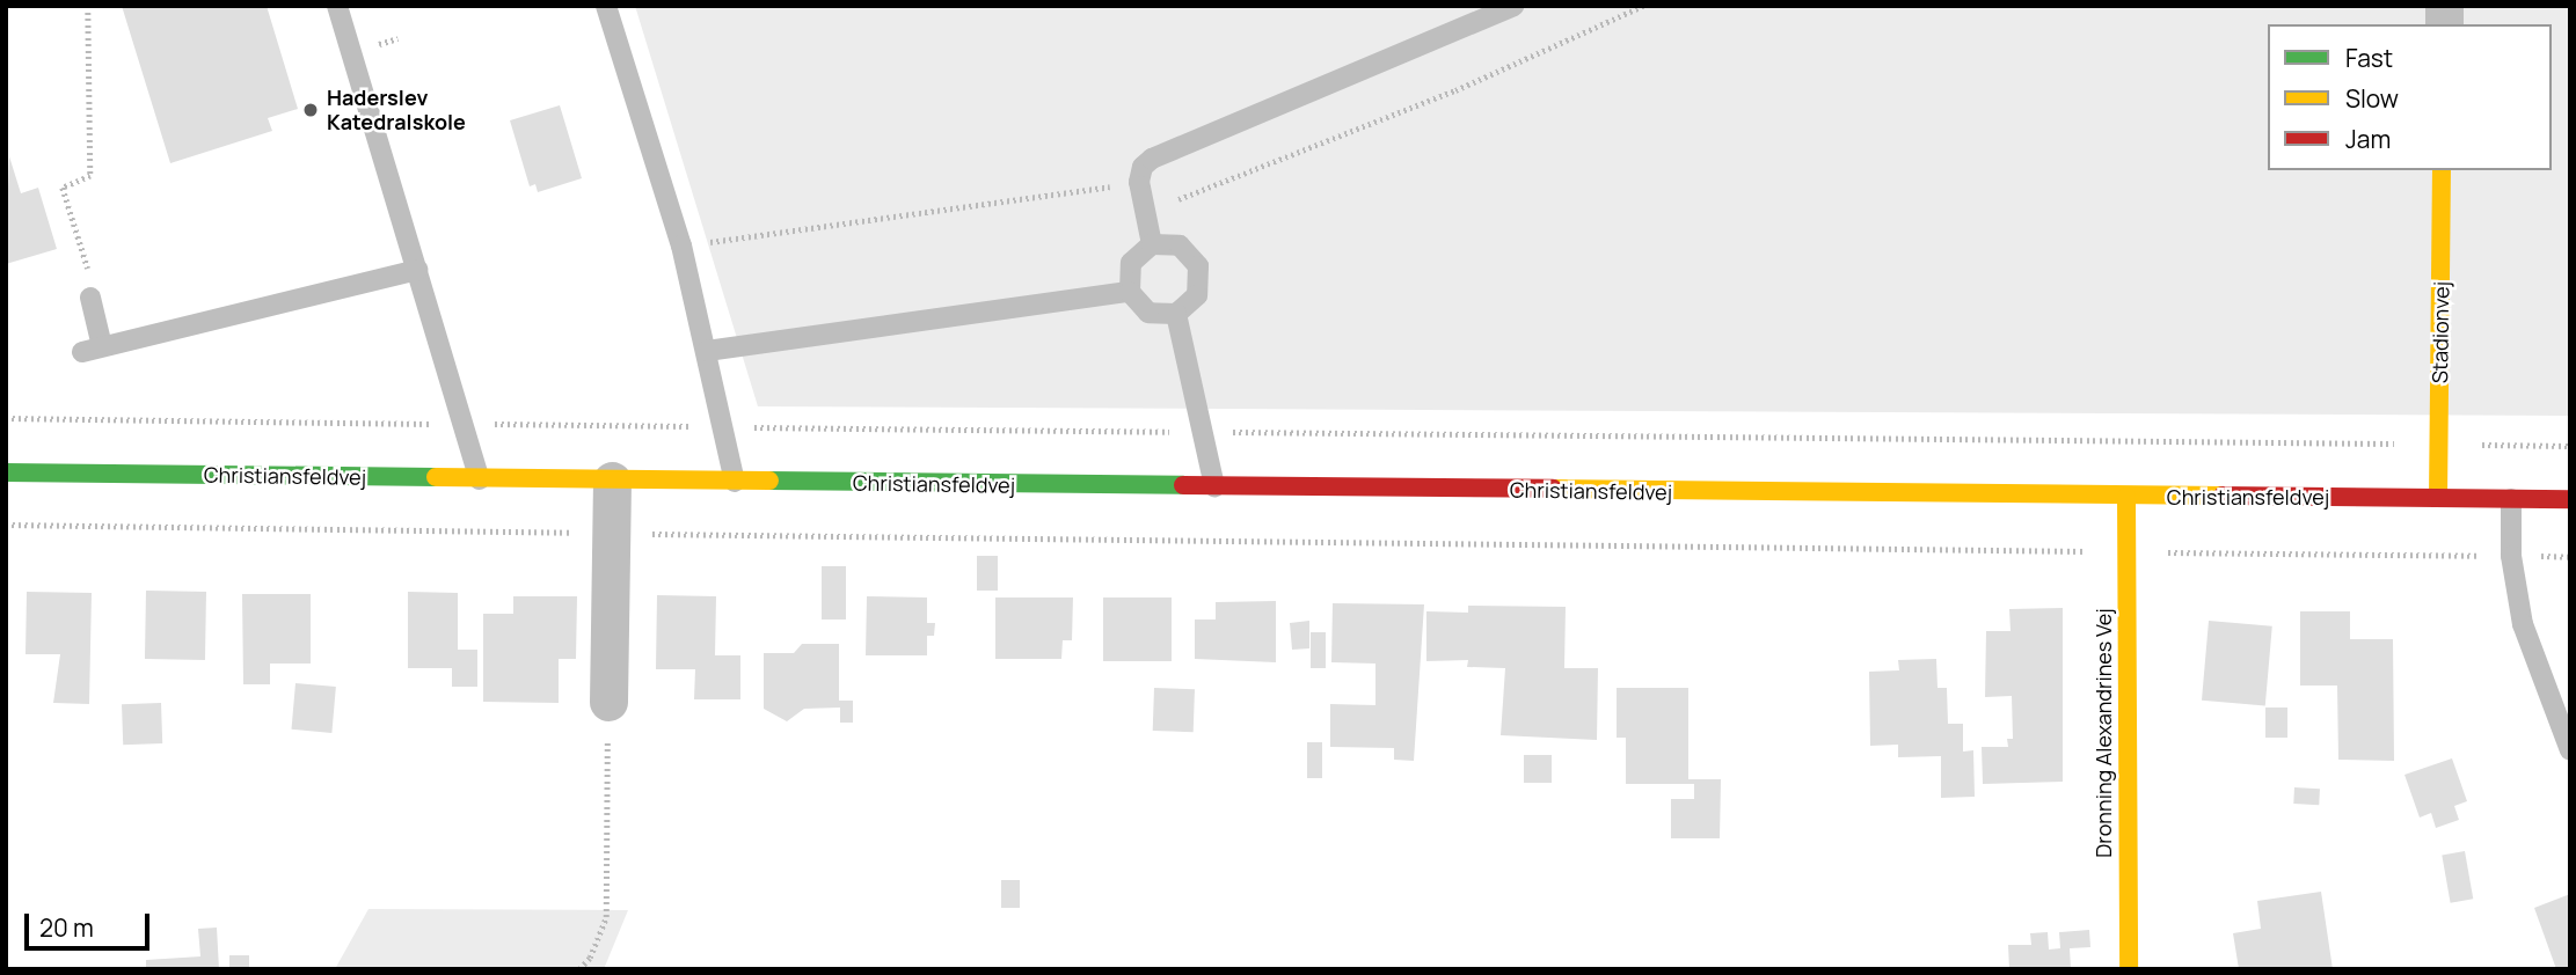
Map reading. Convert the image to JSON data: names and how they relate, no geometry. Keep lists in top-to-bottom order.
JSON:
{
  "streets": {
    "street": ["Stadionvej", "Christiansfeldvej", "Dronning Alexandrines Vej"]
  },
  "crossings": [
    ["Stadionvej", "Christiansfeldvej"],
    ["Christiansfeldvej", "Dronning Alexandrines Vej"]
  ],
  "places": ["Haderslev Katedralskole"],
  "legend": ["Fast", "Slow", "Jam"],
  "scale_bar": "20 m"
}
